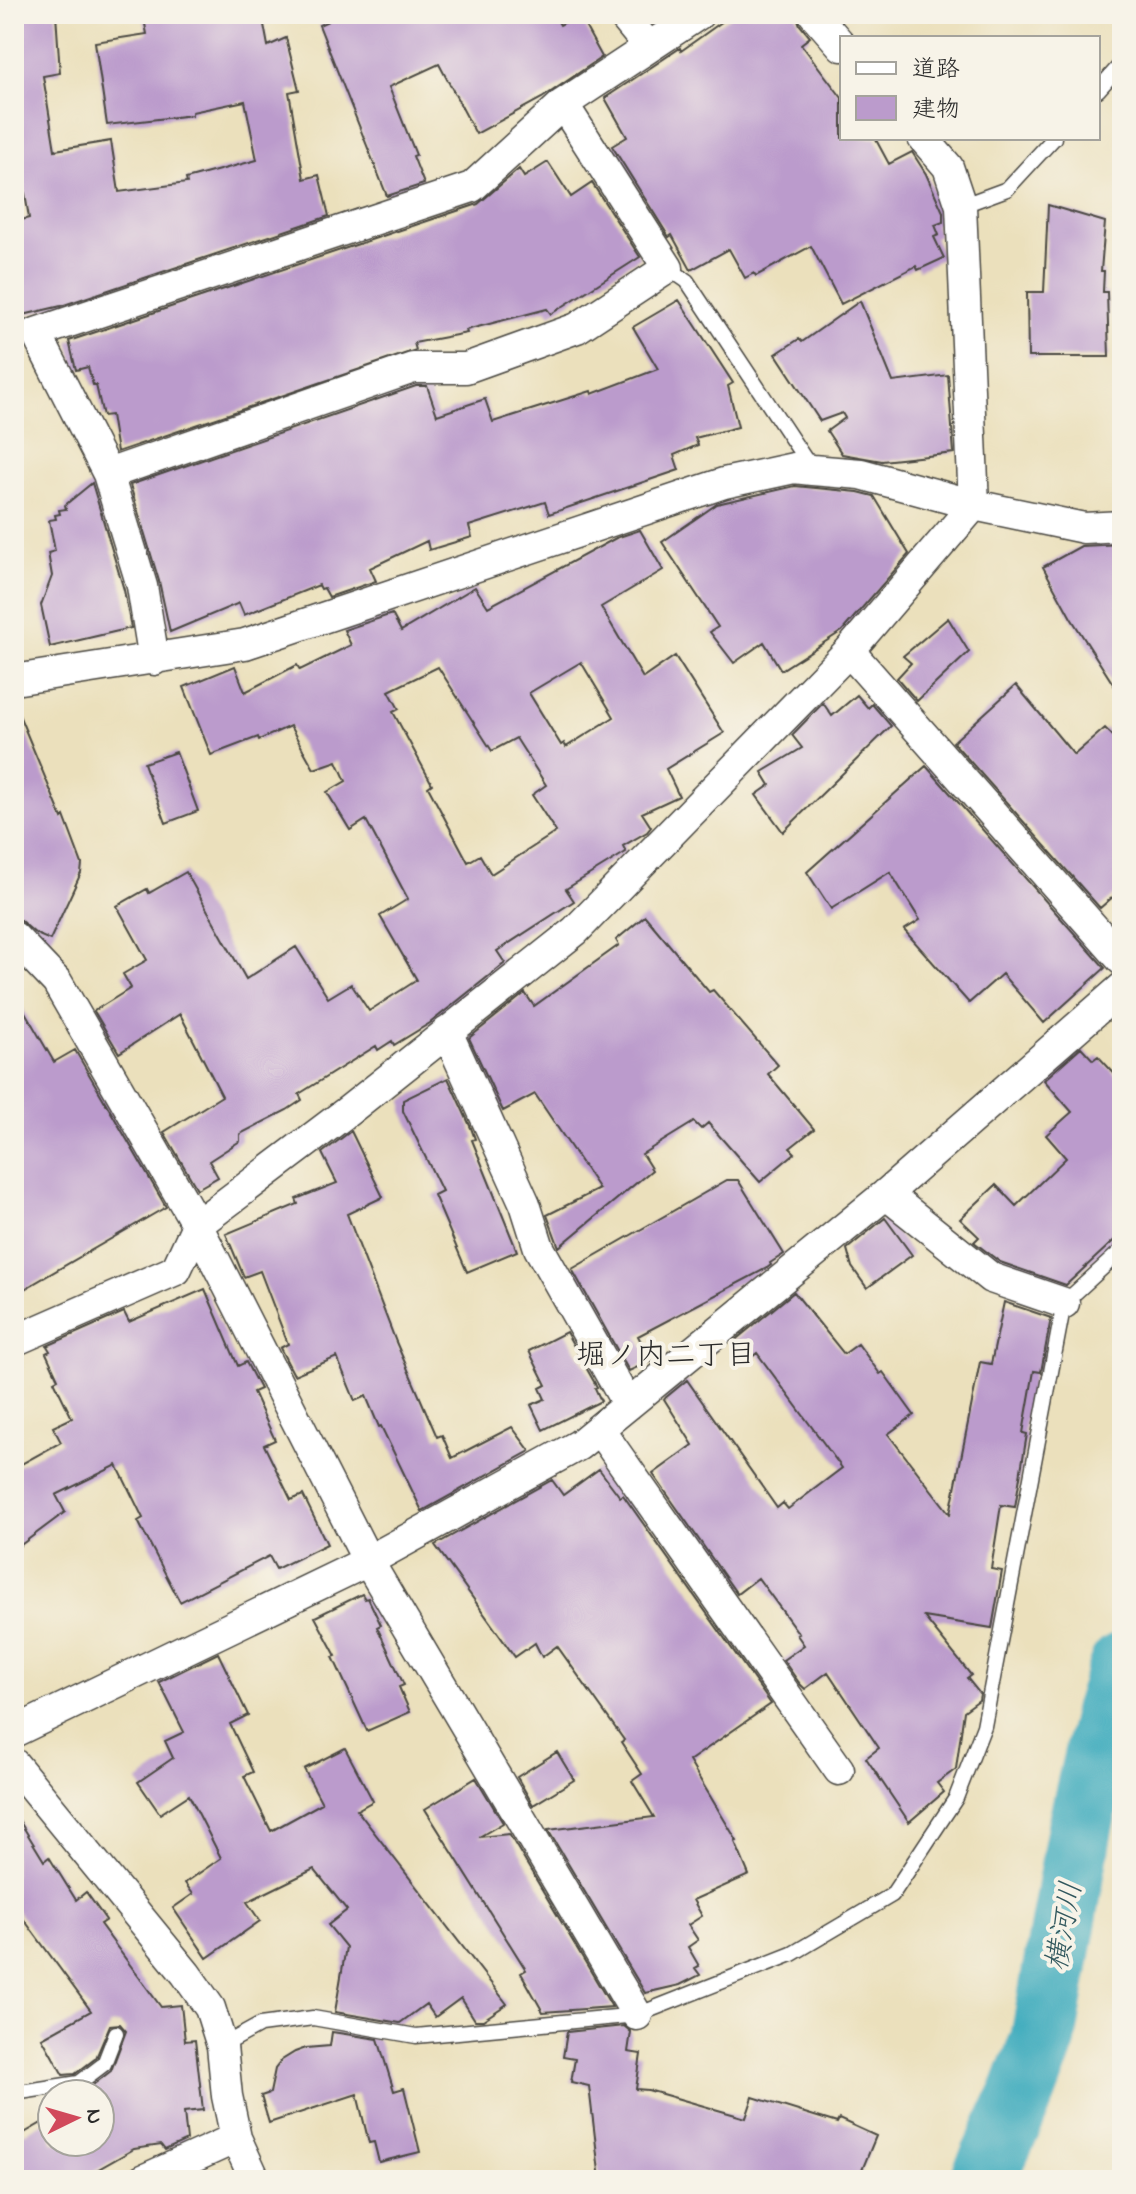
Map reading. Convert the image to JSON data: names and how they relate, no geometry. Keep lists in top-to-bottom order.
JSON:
{
  "districts": ["堀ノ内二丁目"],
  "water": ["横河川"],
  "legend": ["道路", "建物"],
  "north": "right"
}
